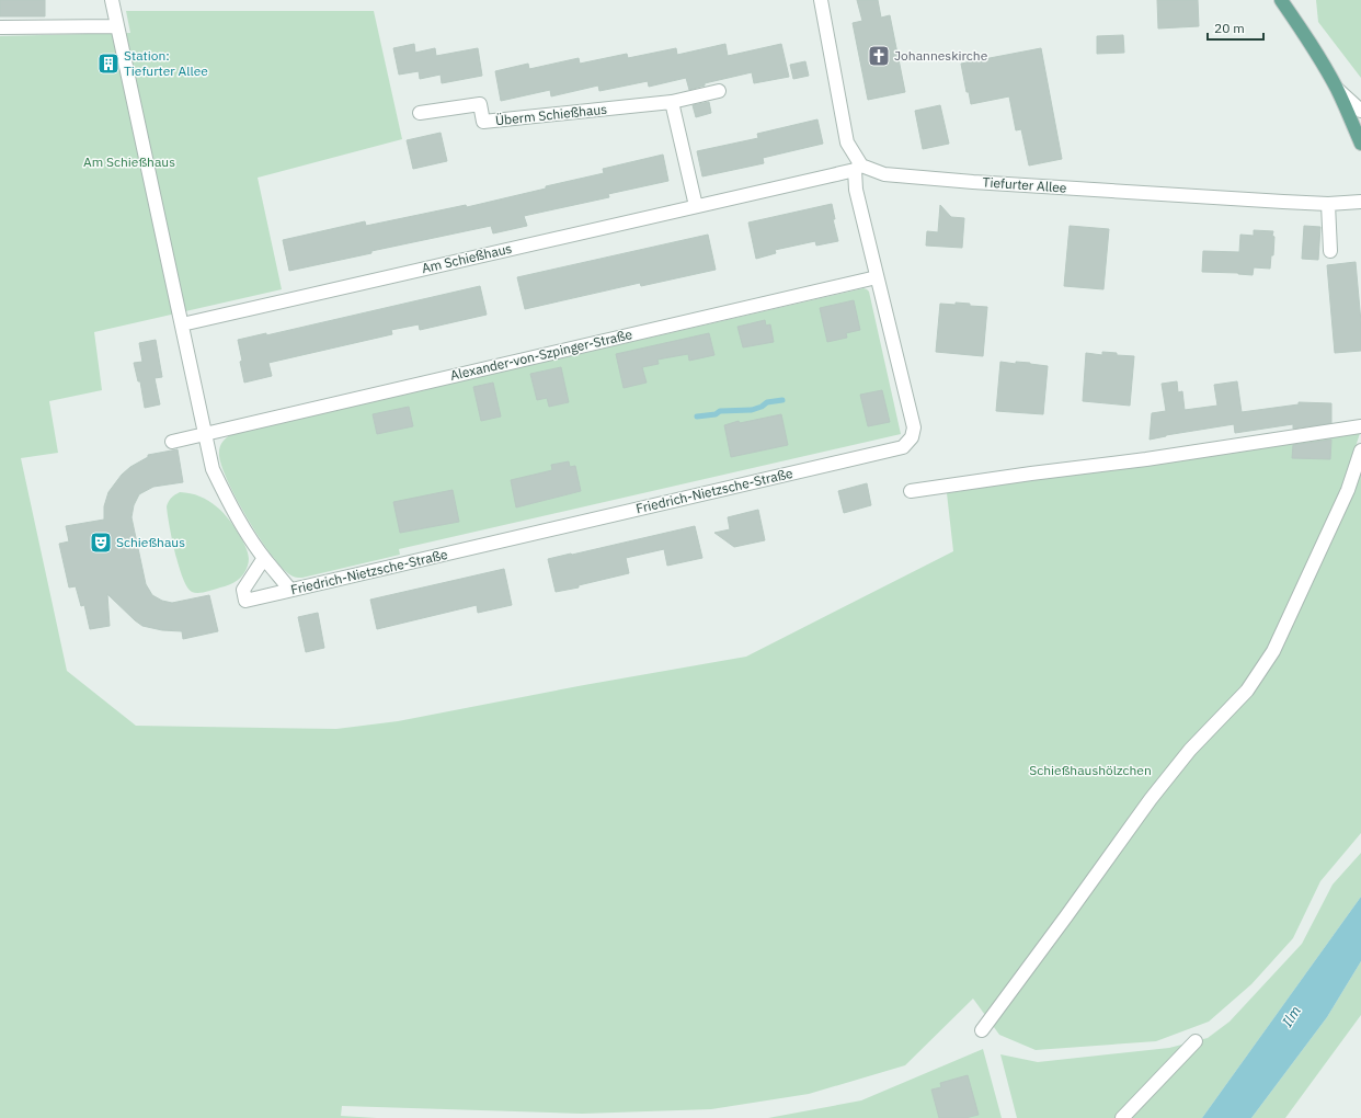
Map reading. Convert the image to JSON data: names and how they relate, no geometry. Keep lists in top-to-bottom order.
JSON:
{
  "streets": {
    "street": [
      "Überm Schießhaus",
      "Tiefurter Allee",
      "Am Schießhaus",
      "Alexander-von-Szpinger-Straße",
      "Friedrich-Nietzsche-Straße"
    ]
  },
  "crossings": [
    ["Tiefurter Allee", "Am Schießhaus"],
    ["Tiefurter Allee", "Friedrich-Nietzsche-Straße"],
    ["Am Schießhaus", "Friedrich-Nietzsche-Straße"],
    ["Alexander-von-Szpinger-Straße", "Friedrich-Nietzsche-Straße"]
  ],
  "water": ["Ilm"],
  "parks": ["Am Schießhaus", "Schießhaushölzchen"],
  "places": {
    "church": ["Johanneskirche"],
    "building": ["Station: Tiefurter Allee"],
    "theatre": ["Schießhaus"]
  },
  "scale_bar": "20 m"
}
